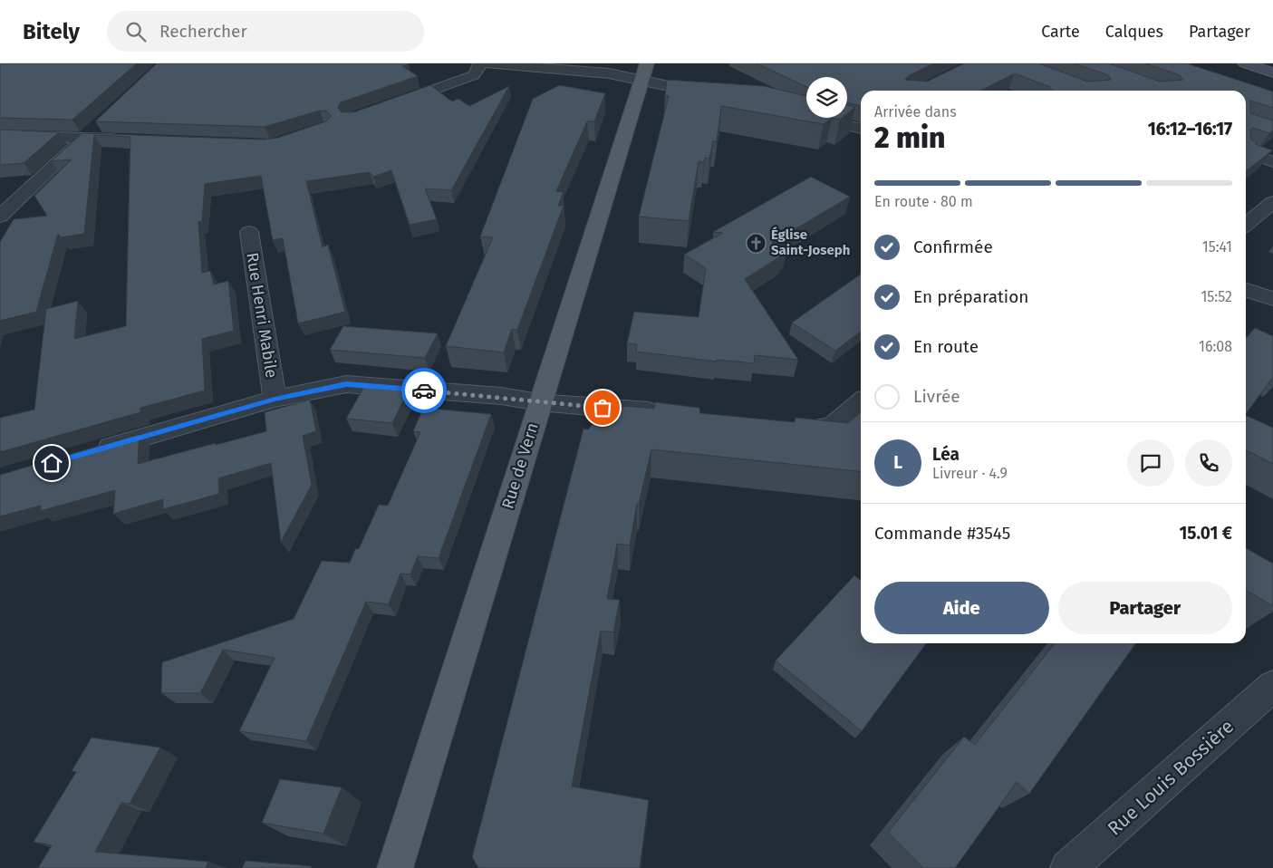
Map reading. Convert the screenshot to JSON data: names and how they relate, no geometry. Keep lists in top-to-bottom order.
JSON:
{
  "streets": {
    "main road": ["Rue de Vern"],
    "street": ["Rue Henri Mabile", "Rue Louis Bossière"]
  },
  "places": {
    "church": ["Église Saint-Joseph"]
  },
  "page": {
    "header": "Bitely",
    "search": "Rechercher",
    "nav": ["Carte", "Calques", "Partager"],
    "heading": ["2 min", "Arrivée dans", "16:12–16:17"],
    "panel": [
      "Léa",
      "Livreur · 4.9",
      "Commande #3545",
      "15.01 €"
    ],
    "bar": "En route · 80 m",
    "list": [
      ["Confirmée", "15:41"],
      ["En préparation", "15:52"],
      ["En route", "16:08"],
      "Livrée"
    ],
    "round": "L",
    "buttons": ["Aide", "Partager"]
  }
}
